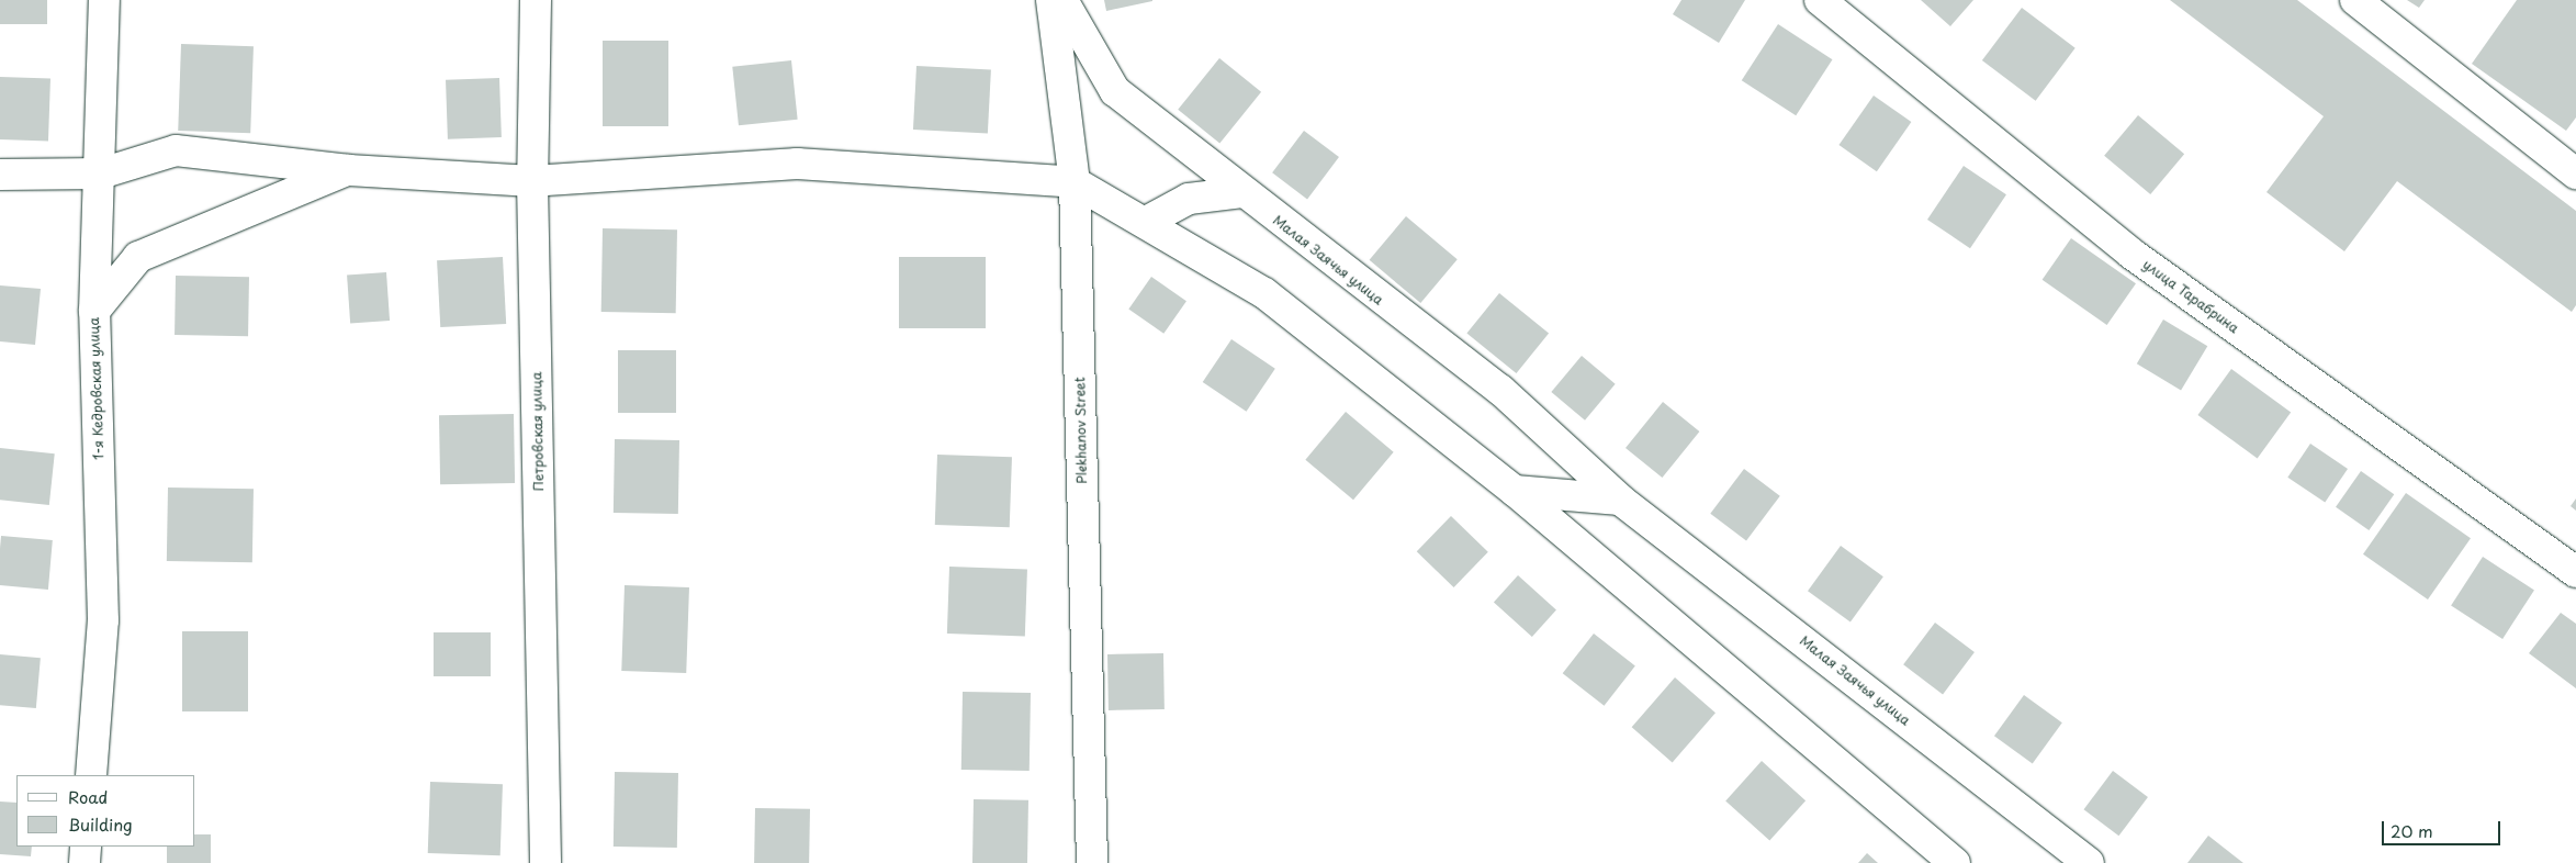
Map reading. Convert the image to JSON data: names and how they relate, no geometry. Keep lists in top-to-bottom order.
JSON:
{
  "streets": {
    "street": [
      "Малая Заячья улица",
      "улица Тарабрина",
      "1-я Кедровская улица",
      "Plekhanov Street",
      "Петровская улица"
    ]
  },
  "legend": ["Road", "Building"],
  "scale_bar": "20 m"
}
